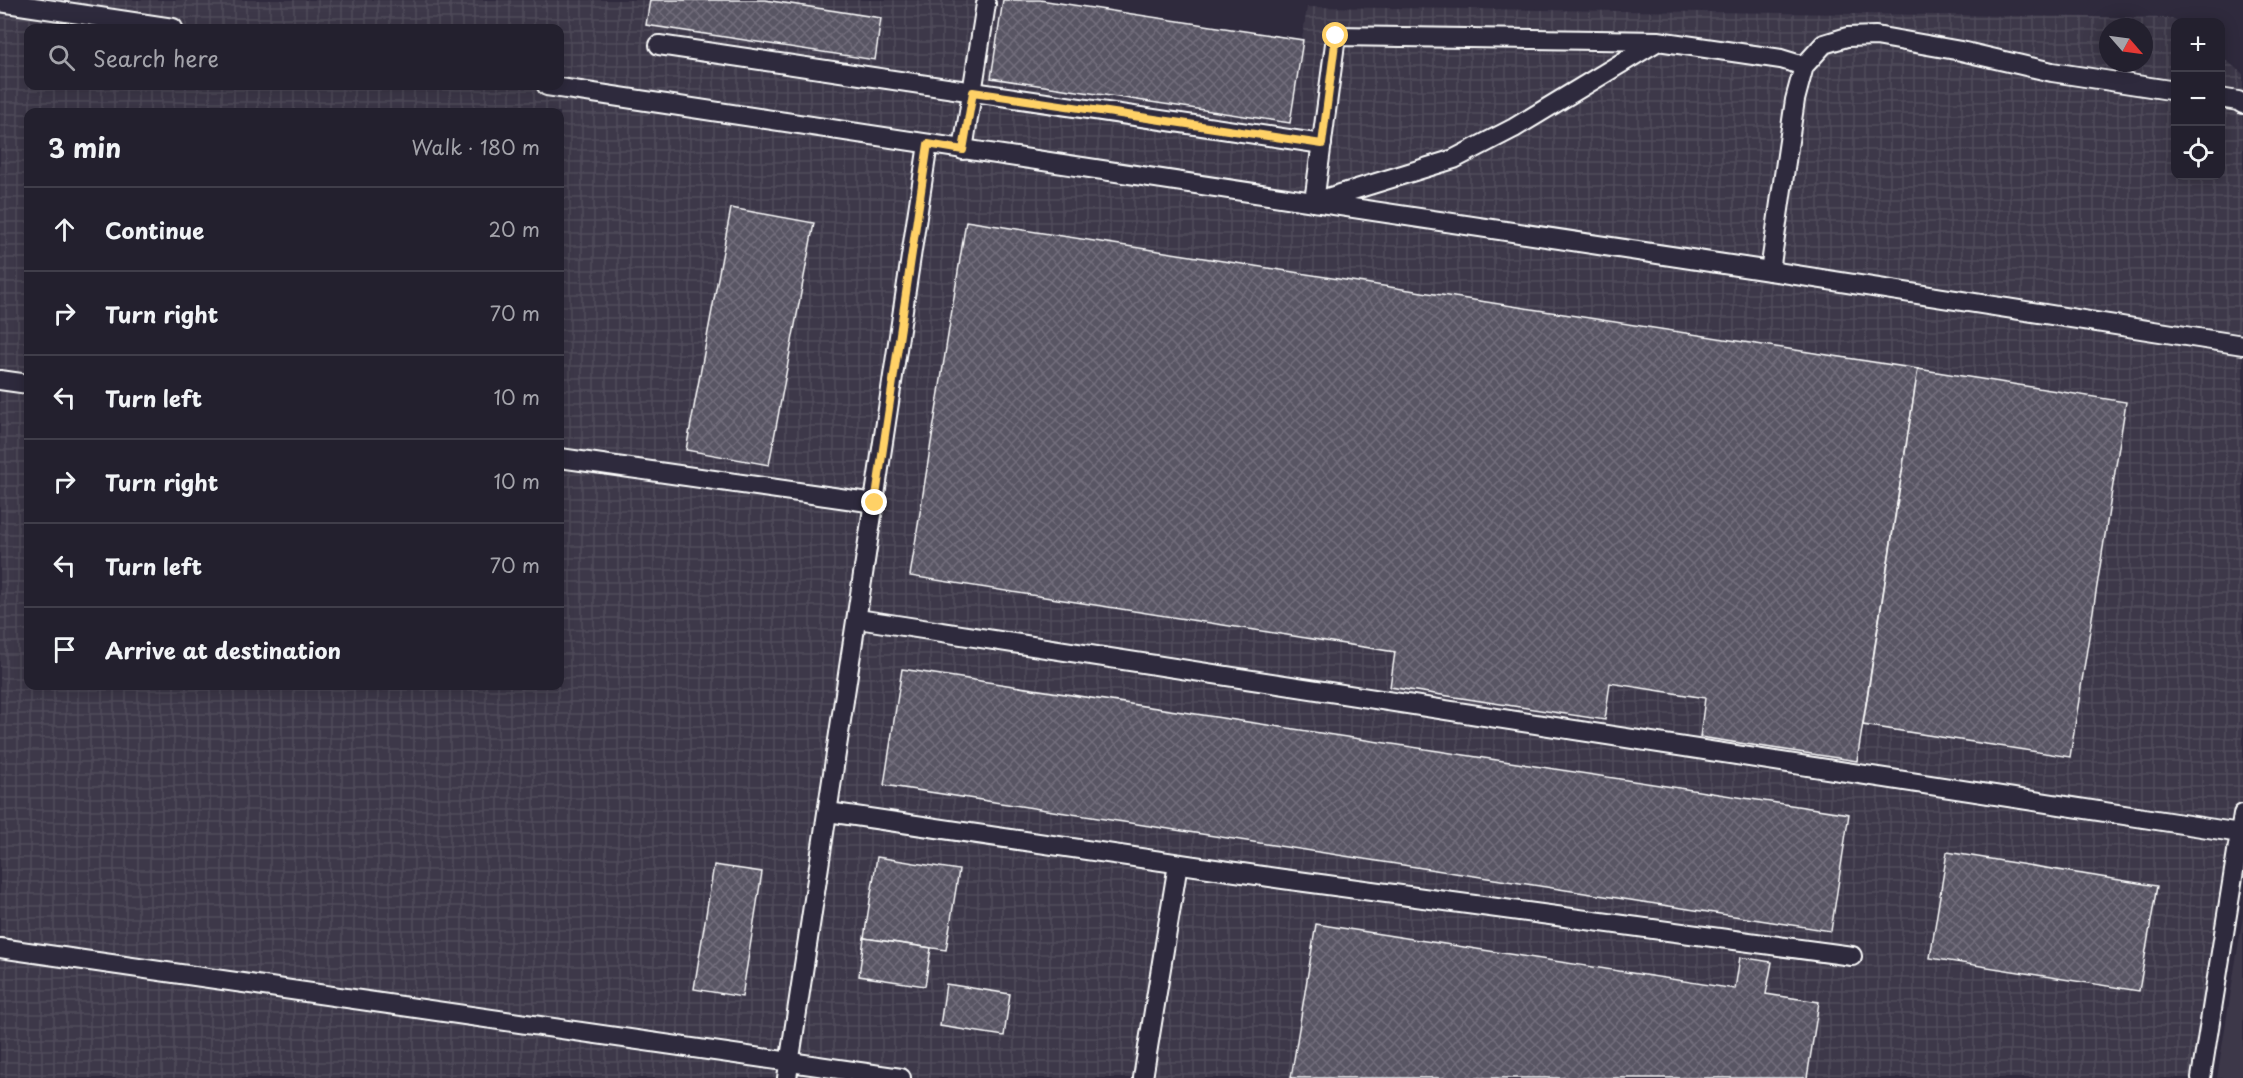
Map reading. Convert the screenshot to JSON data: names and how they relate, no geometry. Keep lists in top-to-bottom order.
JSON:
{
  "north": "bottom right",
  "page": {
    "map_buttons": ["+", "−"],
    "search": "Search here",
    "heading": ["3 min", "Walk · 180 m"],
    "list": [
      ["Continue", "20 m"],
      ["Turn right", "70 m"],
      ["Turn left", "10 m"],
      ["Turn right", "10 m"],
      ["Turn left", "70 m"],
      "Arrive at destination"
    ]
  }
}
